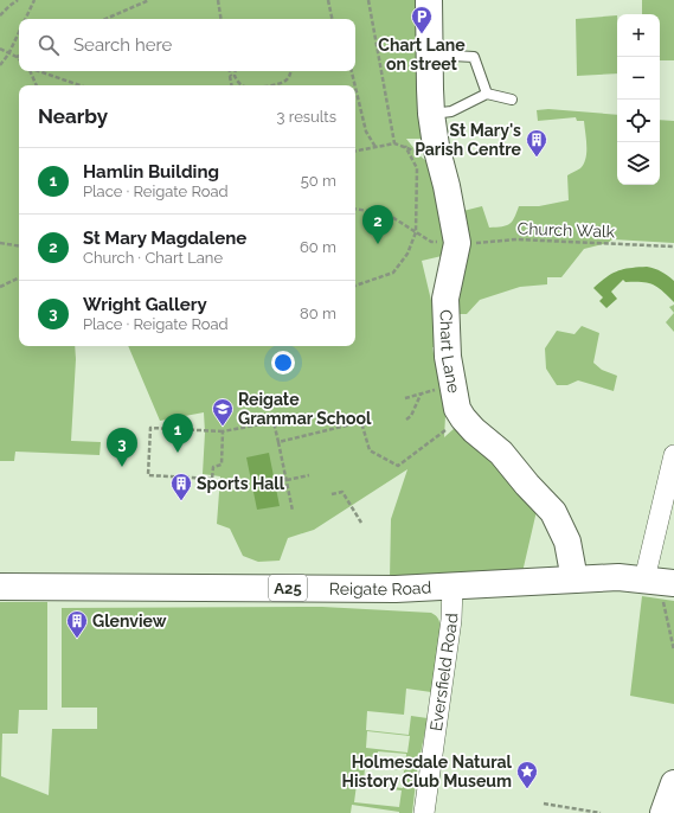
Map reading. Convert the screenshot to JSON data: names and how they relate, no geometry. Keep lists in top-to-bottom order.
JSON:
{
  "streets": {
    "main road": ["Chart Lane", "A25", "Reigate Road"],
    "street": ["Eversfield Road"],
    "path": ["Church Walk"]
  },
  "crossings": [
    ["Church Walk", "Chart Lane"],
    ["Chart Lane", "Reigate Road"],
    ["Reigate Road", "Eversfield Road"]
  ],
  "places": {
    "parking": ["Chart Lane on street"],
    "building": ["St Mary's Parish Centre", "Sports Hall", "Glenview"],
    "school or university": ["Reigate Grammar School"],
    "place": ["Holmesdale Natural History Club Museum"]
  },
  "page": {
    "map_buttons": ["+", "−"],
    "search": "Search here",
    "heading": ["Nearby", "3 results"],
    "list": [
      {
        "mark": "1",
        "name": "Hamlin Building",
        "note": "Place · Reigate Road",
        "value": "50 m"
      },
      {
        "mark": "2",
        "name": "St Mary Magdalene",
        "note": "Church · Chart Lane",
        "value": "60 m"
      },
      {
        "mark": "3",
        "name": "Wright Gallery",
        "note": "Place · Reigate Road",
        "value": "80 m"
      }
    ],
    "pins": ["2", "1", "3"]
  }
}
